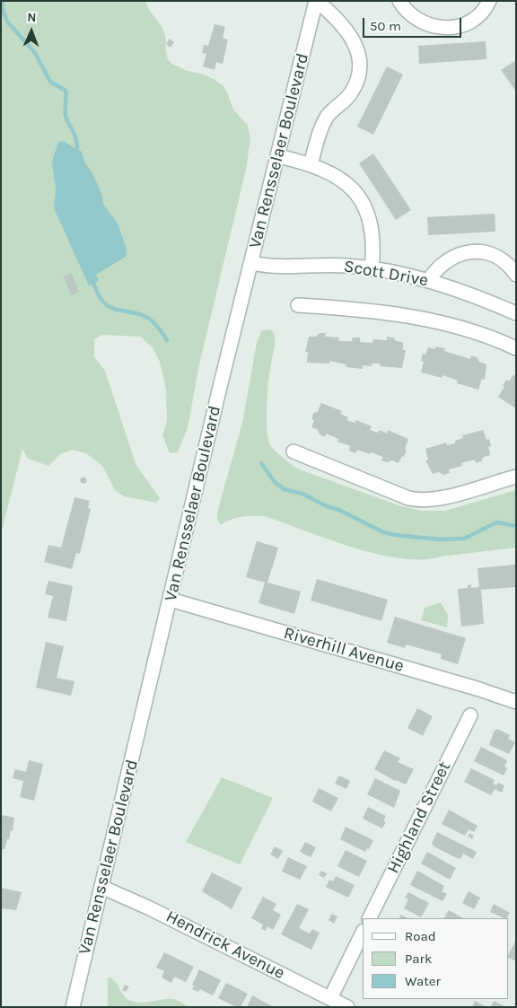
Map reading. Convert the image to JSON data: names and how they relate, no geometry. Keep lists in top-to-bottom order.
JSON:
{
  "streets": {
    "street": [
      "Van Rensselaer Boulevard",
      "Scott Drive",
      "Riverhill Avenue",
      "Highland Street",
      "Hendrick Avenue"
    ]
  },
  "crossings": [
    ["Van Rensselaer Boulevard", "Scott Drive"],
    ["Van Rensselaer Boulevard", "Riverhill Avenue"],
    ["Van Rensselaer Boulevard", "Hendrick Avenue"]
  ],
  "legend": ["Road", "Park", "Water"],
  "scale_bar": "50 m",
  "north": "top"
}
